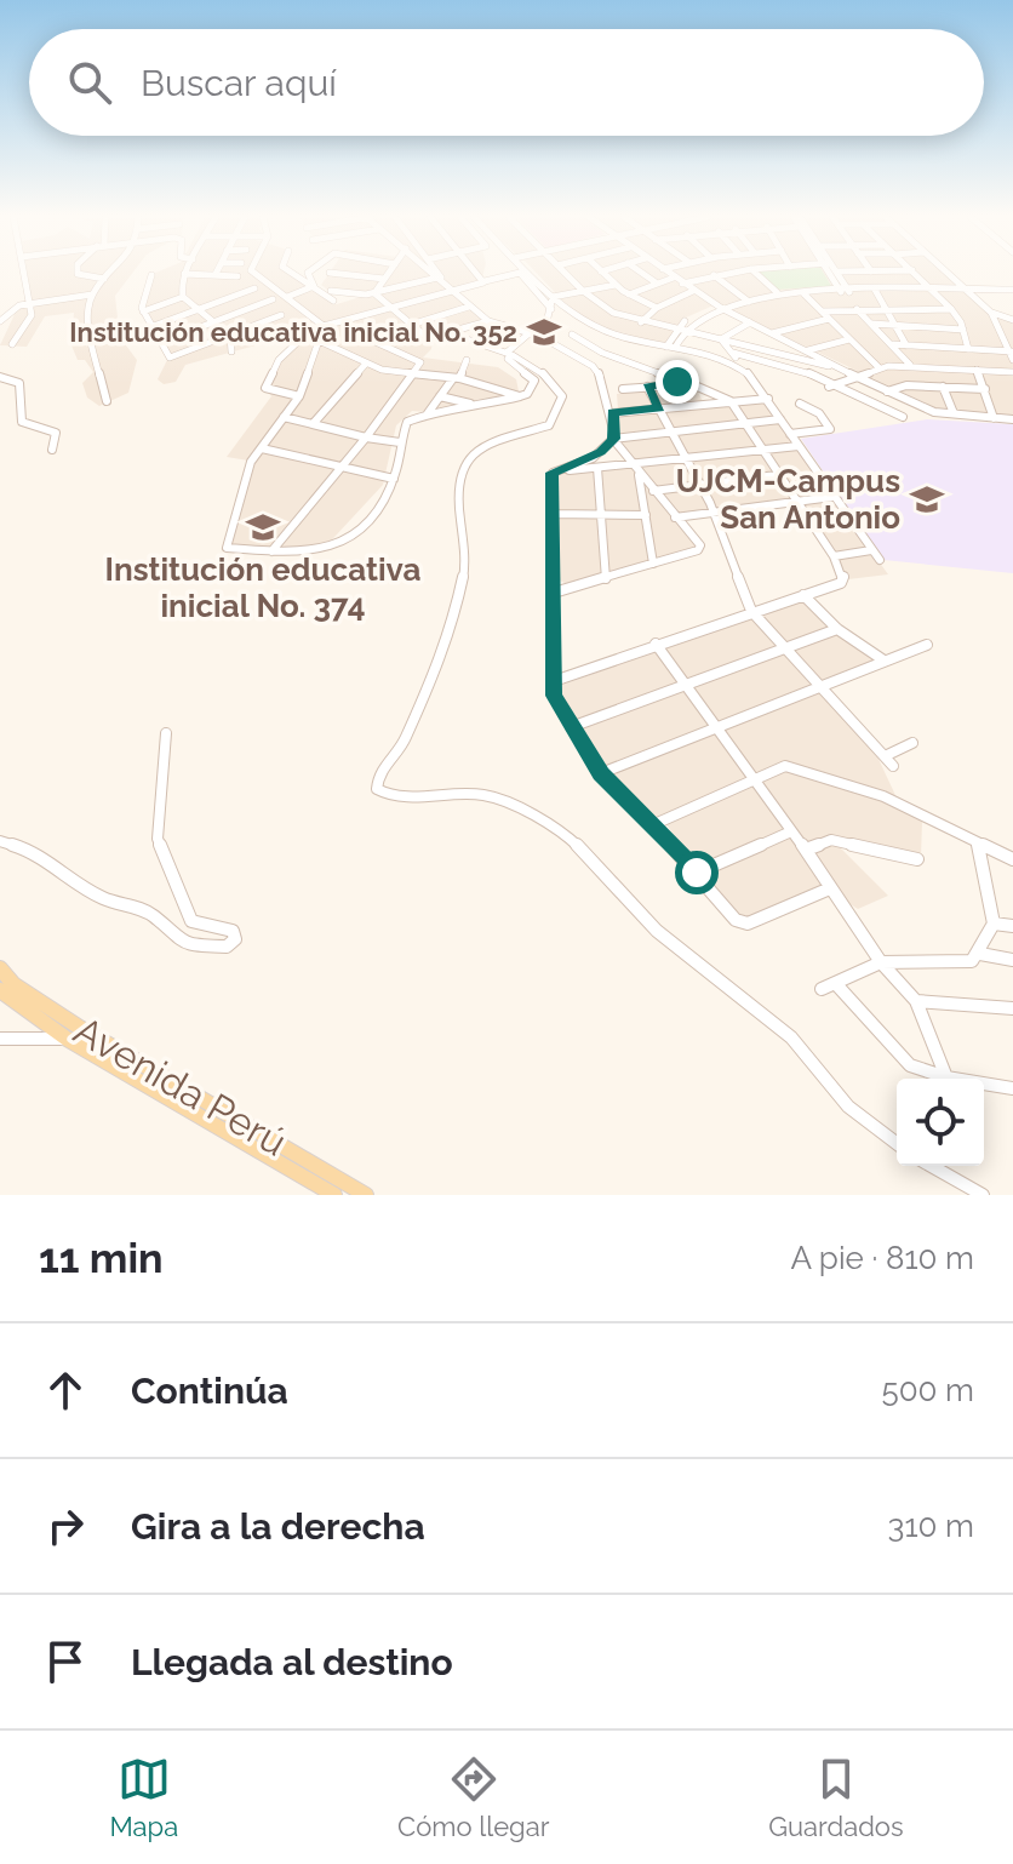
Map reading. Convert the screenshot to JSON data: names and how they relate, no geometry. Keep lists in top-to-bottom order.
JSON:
{
  "streets": {
    "main road": ["Avenida Perú"]
  },
  "places": {
    "school or university": ["Institución educativa inicial No. 352", "UJCM-Campus San Antonio", "Institución educativa inicial No. 374"]
  },
  "page": {
    "search": "Buscar aquí",
    "heading": ["11 min", "A pie · 810 m"],
    "list": [
      ["Continúa", "500 m"],
      ["Gira a la derecha", "310 m"],
      "Llegada al destino"
    ],
    "nav": ["Mapa", "Cómo llegar", "Guardados"]
  }
}
